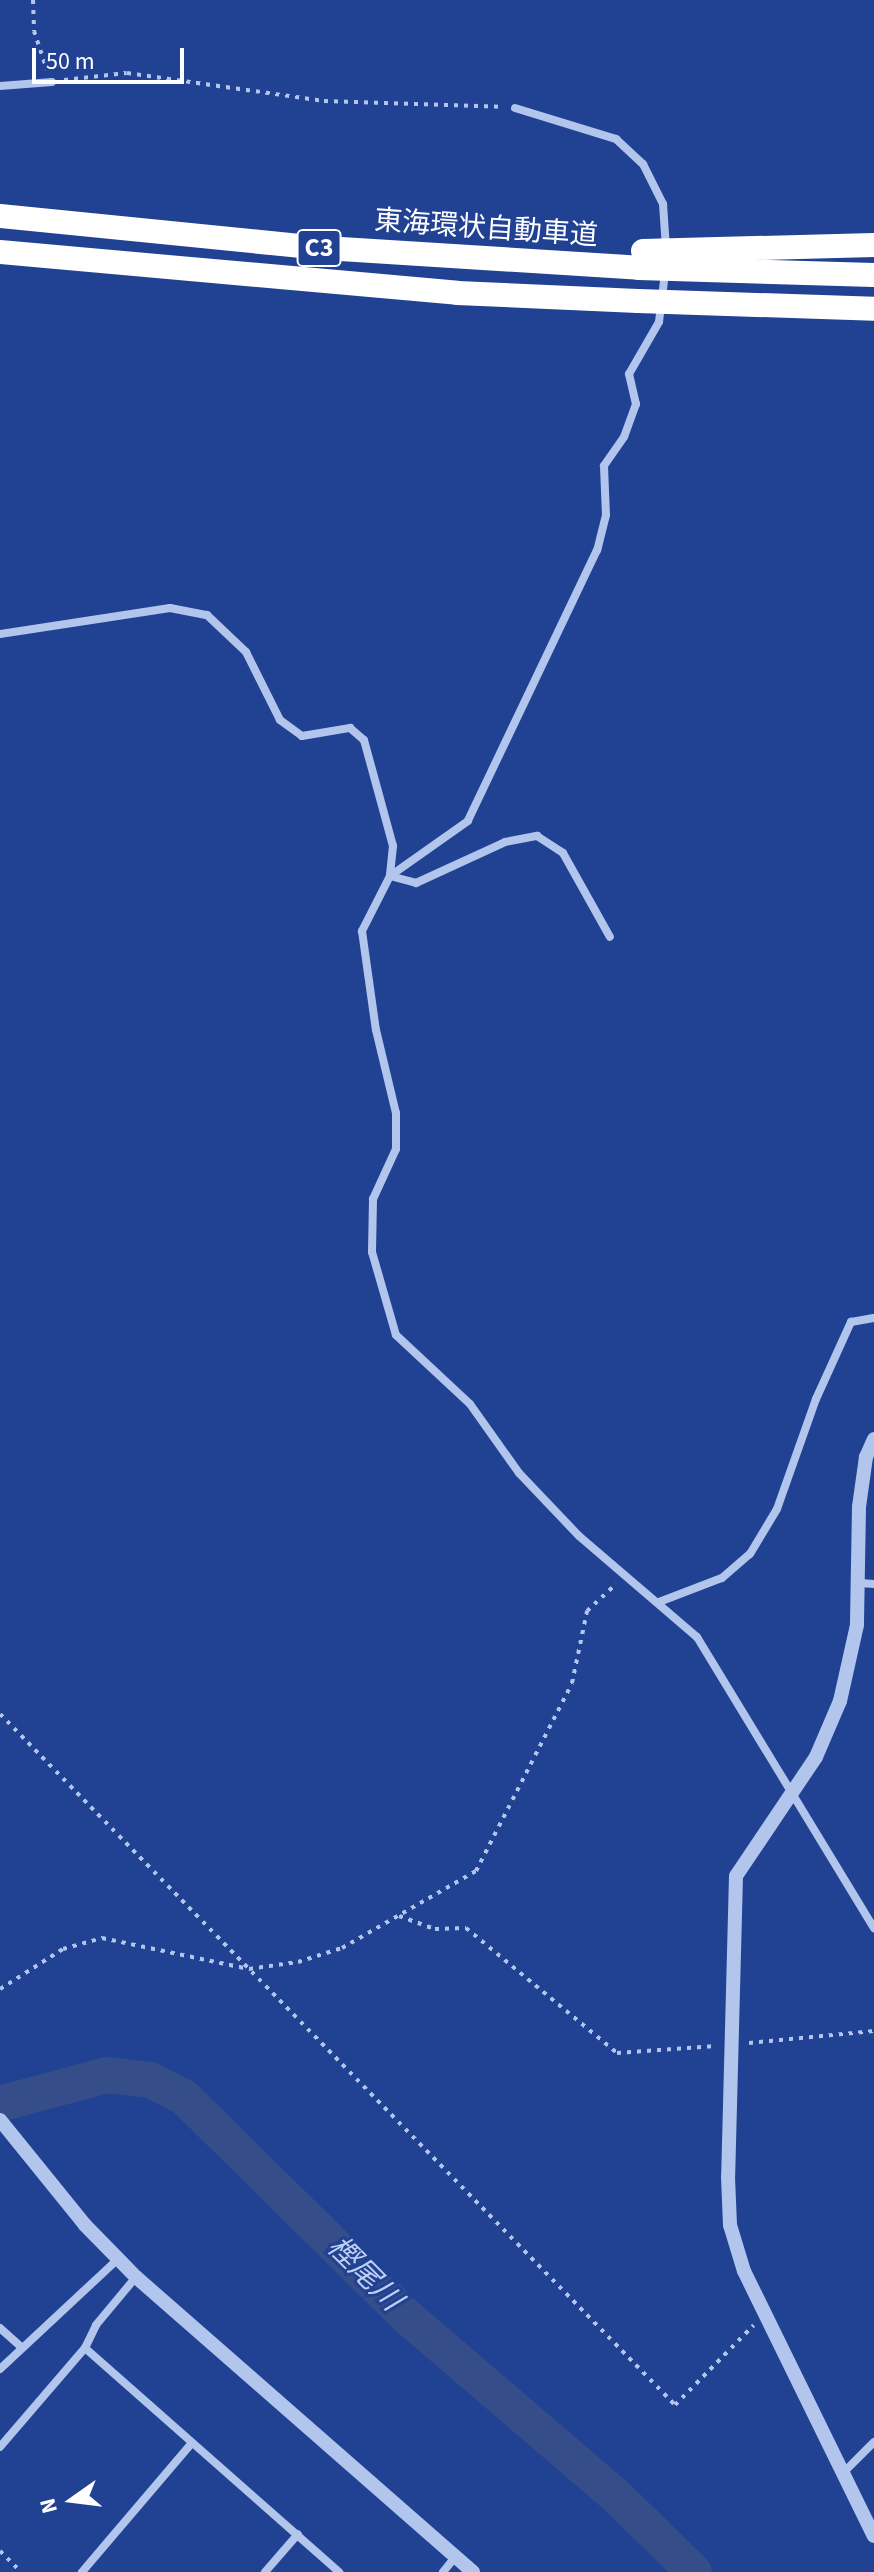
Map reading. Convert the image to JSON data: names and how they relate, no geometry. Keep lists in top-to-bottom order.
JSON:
{
  "streets": {
    "highway": ["東海環状自動車道", "C3"]
  },
  "water": ["樫尾川"],
  "scale_bar": "50 m",
  "north": "left"
}
